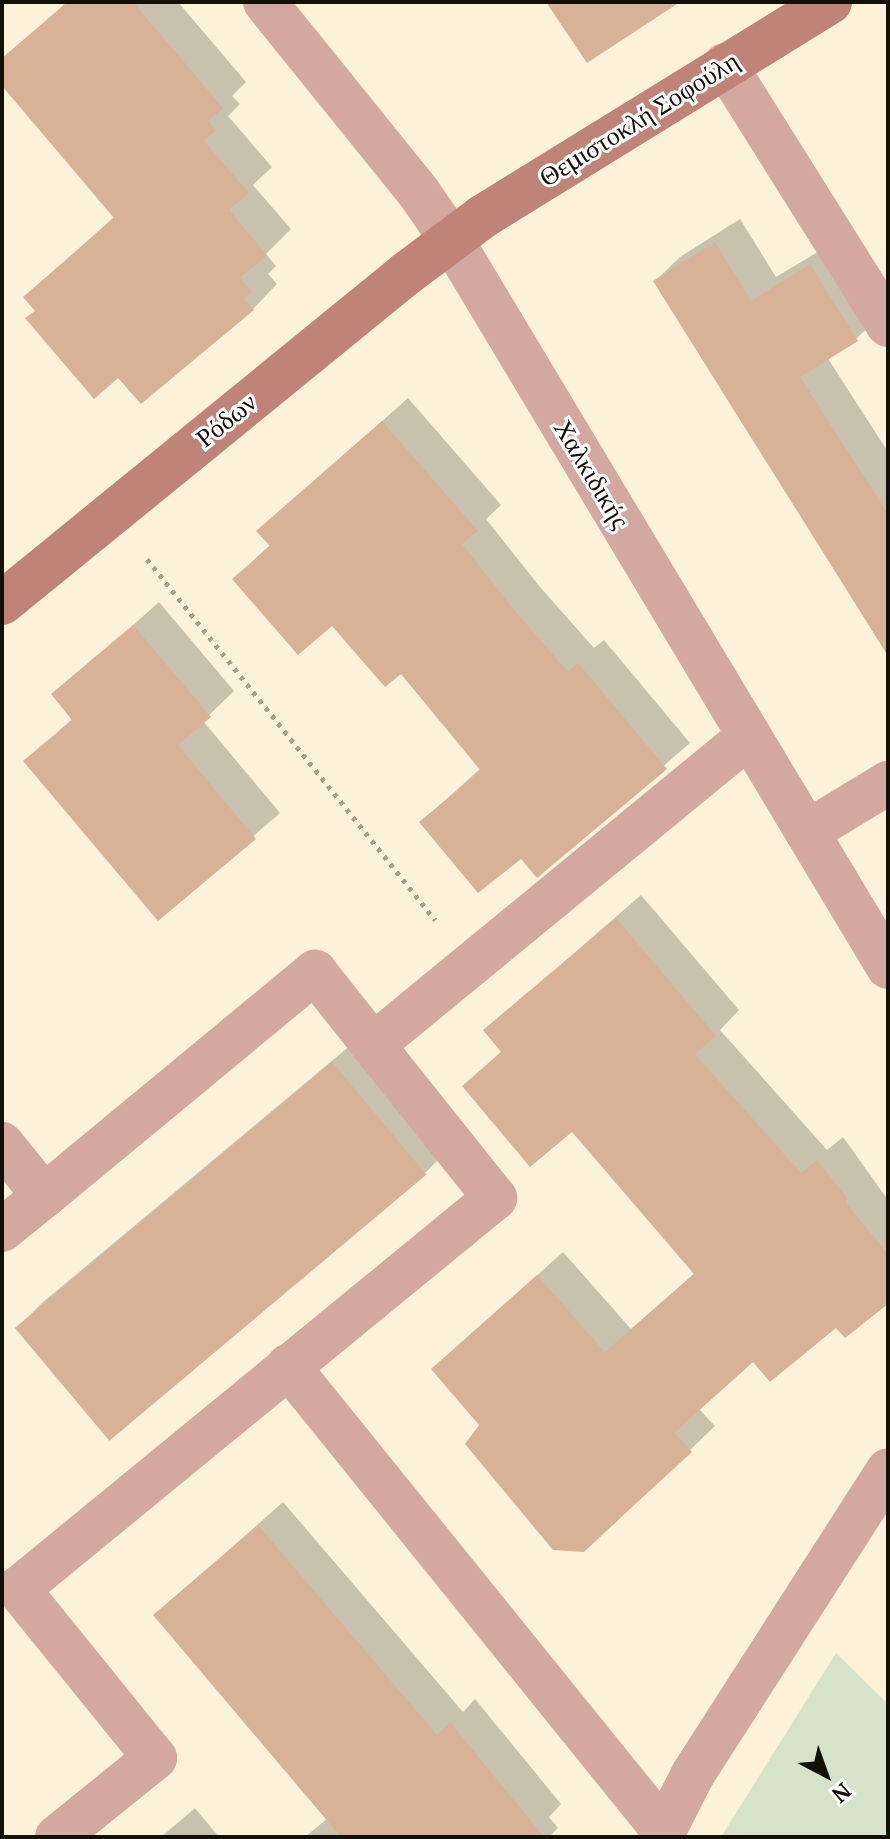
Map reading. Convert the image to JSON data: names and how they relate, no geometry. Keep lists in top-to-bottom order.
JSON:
{
  "streets": {
    "street": ["Θεμιστοκλή Σοφούλη", "Ρόδων", "Χαλκιδικής"]
  },
  "crossings": [
    ["Θεμιστοκλή Σοφούλη", "Ρόδων"],
    ["Θεμιστοκλή Σοφούλη", "Χαλκιδικής"],
    ["Ρόδων", "Χαλκιδικής"]
  ],
  "north": "bottom right"
}
